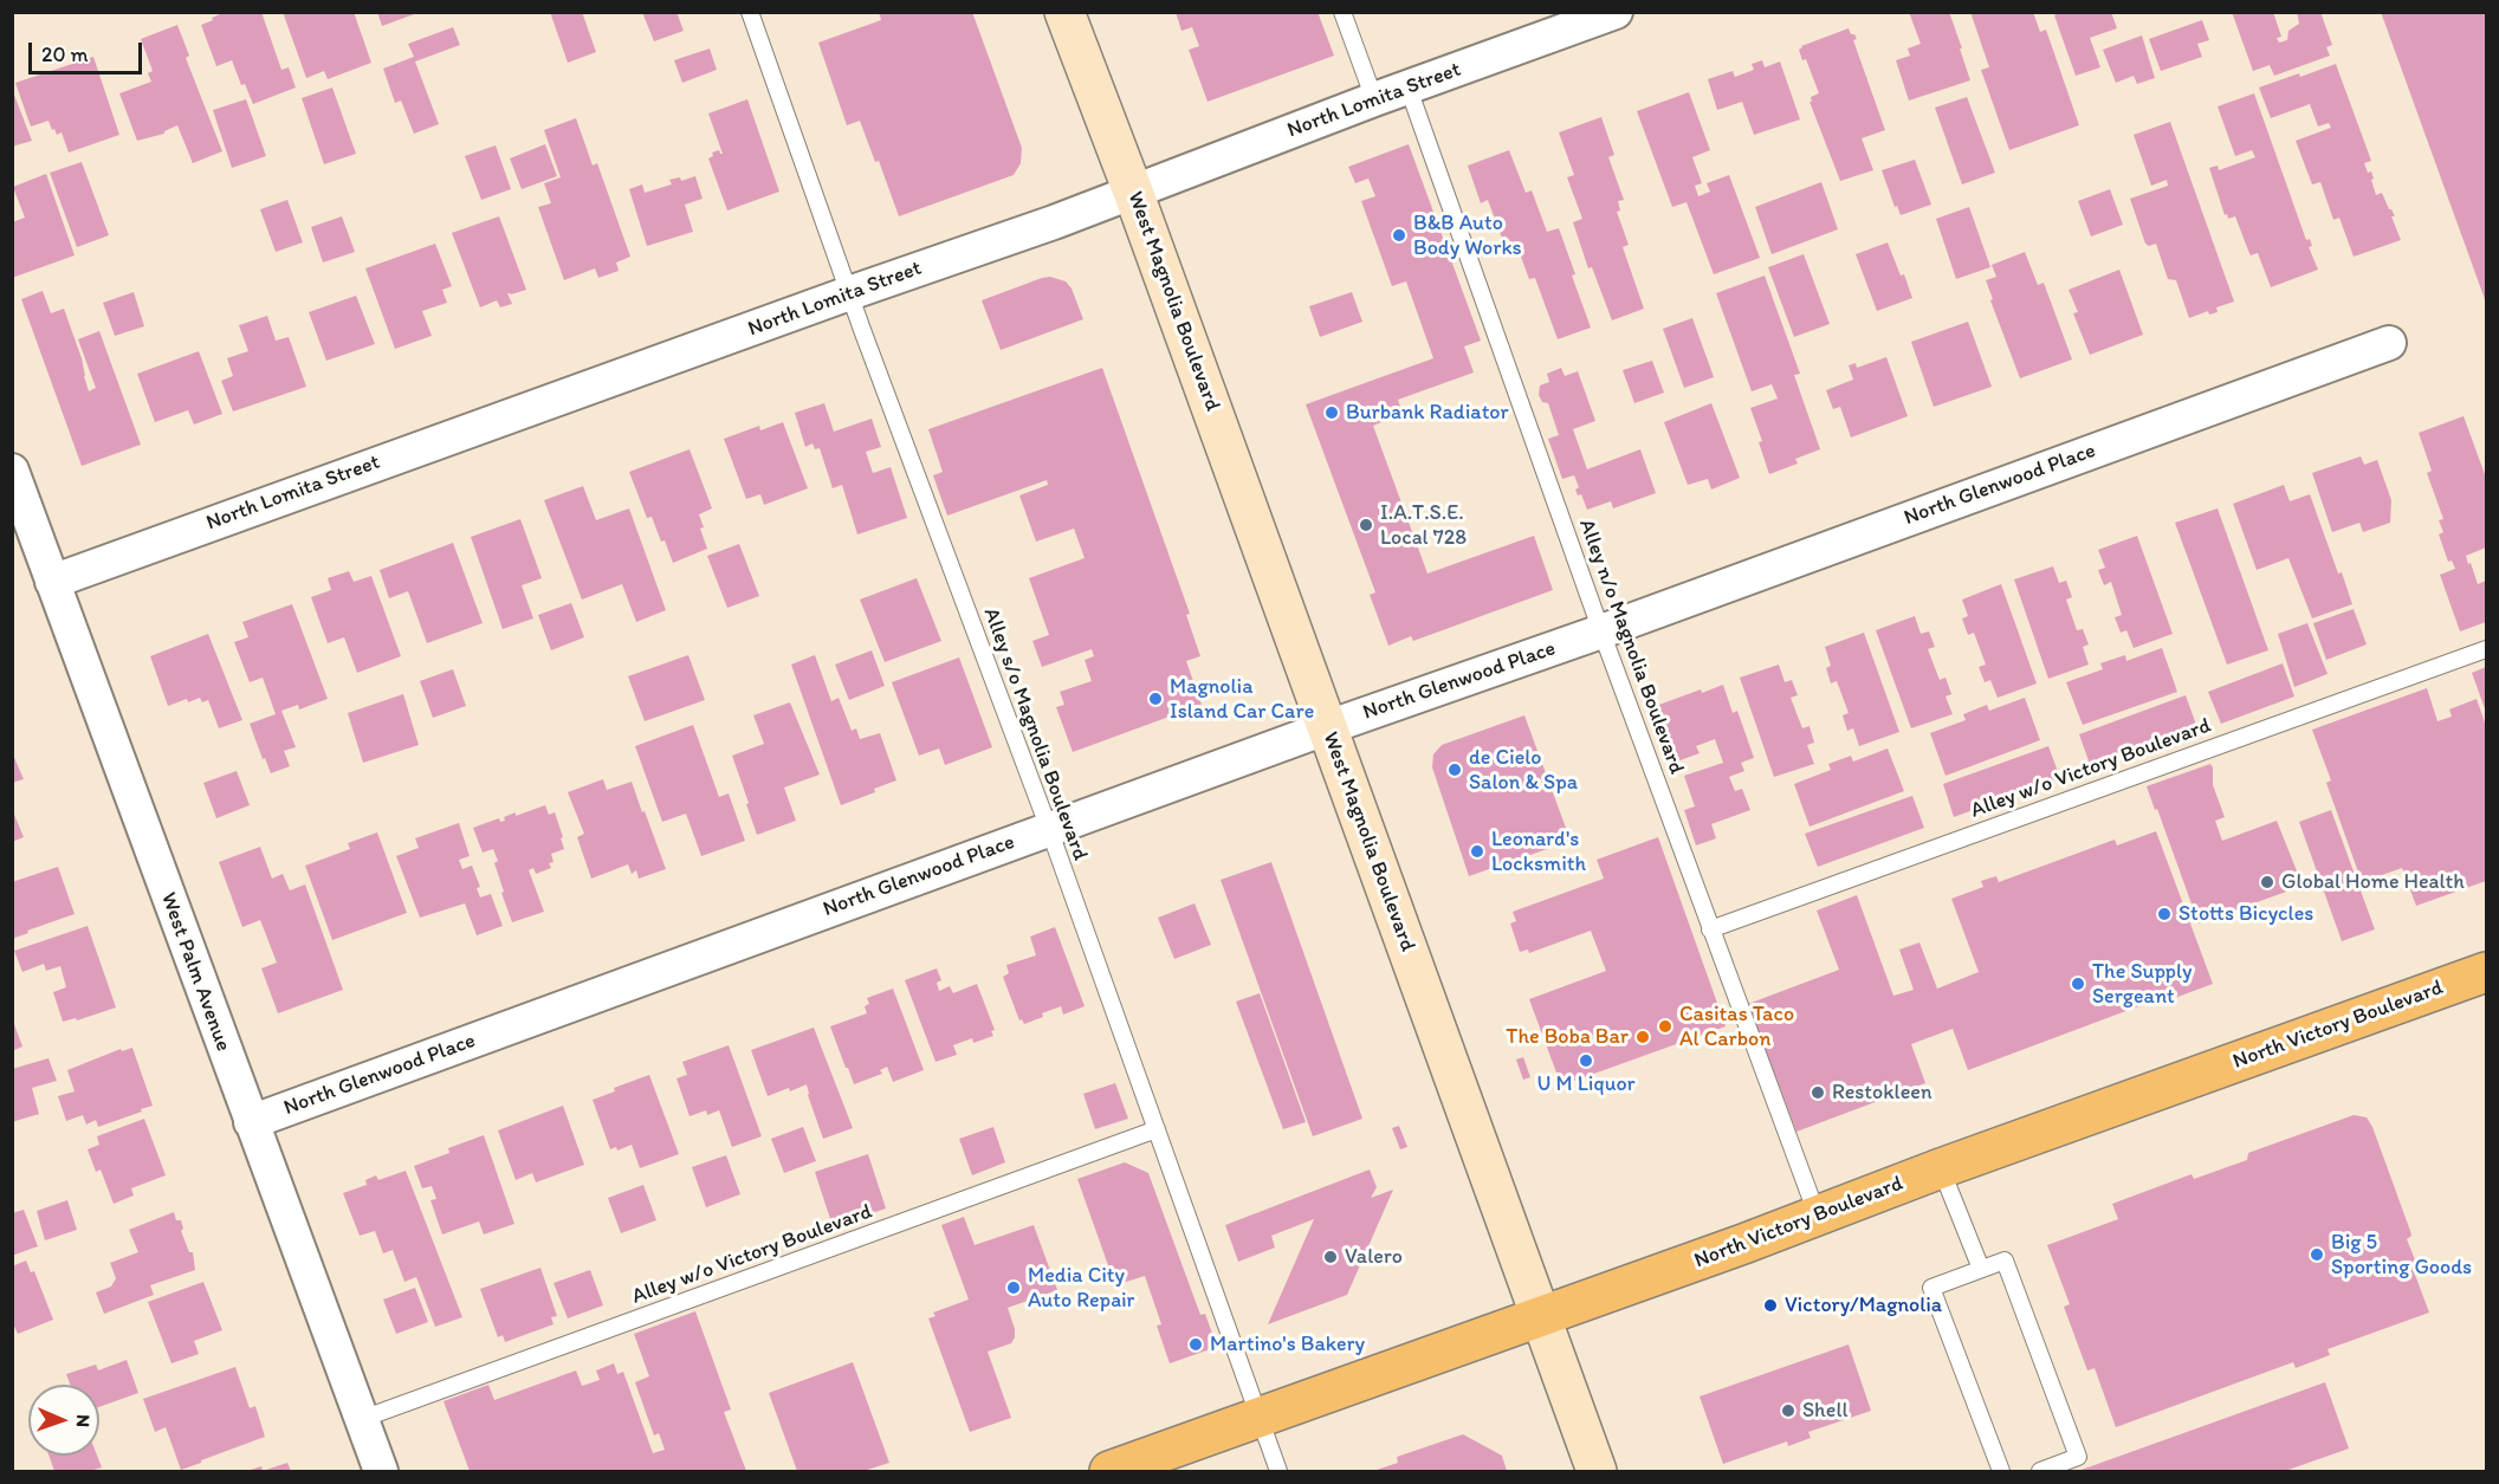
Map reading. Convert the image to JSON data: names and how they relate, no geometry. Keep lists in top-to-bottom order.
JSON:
{
  "streets": {
    "main road": ["West Magnolia Boulevard", "North Victory Boulevard"],
    "street": ["North Lomita Street", "North Glenwood Place", "West Palm Avenue"],
    "lane": ["Alley n/o Magnolia Boulevard", "Alley s/o Magnolia Boulevard", "Alley w/o Victory Boulevard"]
  },
  "crossings": [
    ["North Lomita Street", "West Magnolia Boulevard"],
    ["North Lomita Street", "Alley n/o Magnolia Boulevard"],
    ["North Lomita Street", "Alley s/o Magnolia Boulevard"],
    ["North Lomita Street", "West Palm Avenue"],
    ["West Magnolia Boulevard", "North Glenwood Place"],
    ["West Magnolia Boulevard", "North Victory Boulevard"],
    ["North Glenwood Place", "Alley n/o Magnolia Boulevard"],
    ["North Glenwood Place", "Alley s/o Magnolia Boulevard"],
    ["North Glenwood Place", "West Palm Avenue"],
    ["Alley n/o Magnolia Boulevard", "Alley w/o Victory Boulevard"],
    ["Alley n/o Magnolia Boulevard", "North Victory Boulevard"],
    ["Alley s/o Magnolia Boulevard", "Alley w/o Victory Boulevard"],
    ["Alley s/o Magnolia Boulevard", "North Victory Boulevard"],
    ["Alley w/o Victory Boulevard", "West Palm Avenue"]
  ],
  "places": [
    "B&B Auto Body Works",
    "Burbank Radiator",
    "I.A.T.S.E. Local 728",
    "Magnolia Island Car Care",
    "de Cielo Salon & Spa",
    "Leonard's Locksmith",
    "Global Home Health",
    "Stotts Bicycles",
    "The Supply Sergeant",
    "Casitas Taco Al Carbon",
    "The Boba Bar",
    "U M Liquor",
    "Restokleen",
    "Big 5 Sporting Goods",
    "Valero",
    "Media City Auto Repair",
    "Victory/Magnolia",
    "Martino's Bakery",
    "Shell"
  ],
  "scale_bar": "20 m",
  "north": "right"
}
